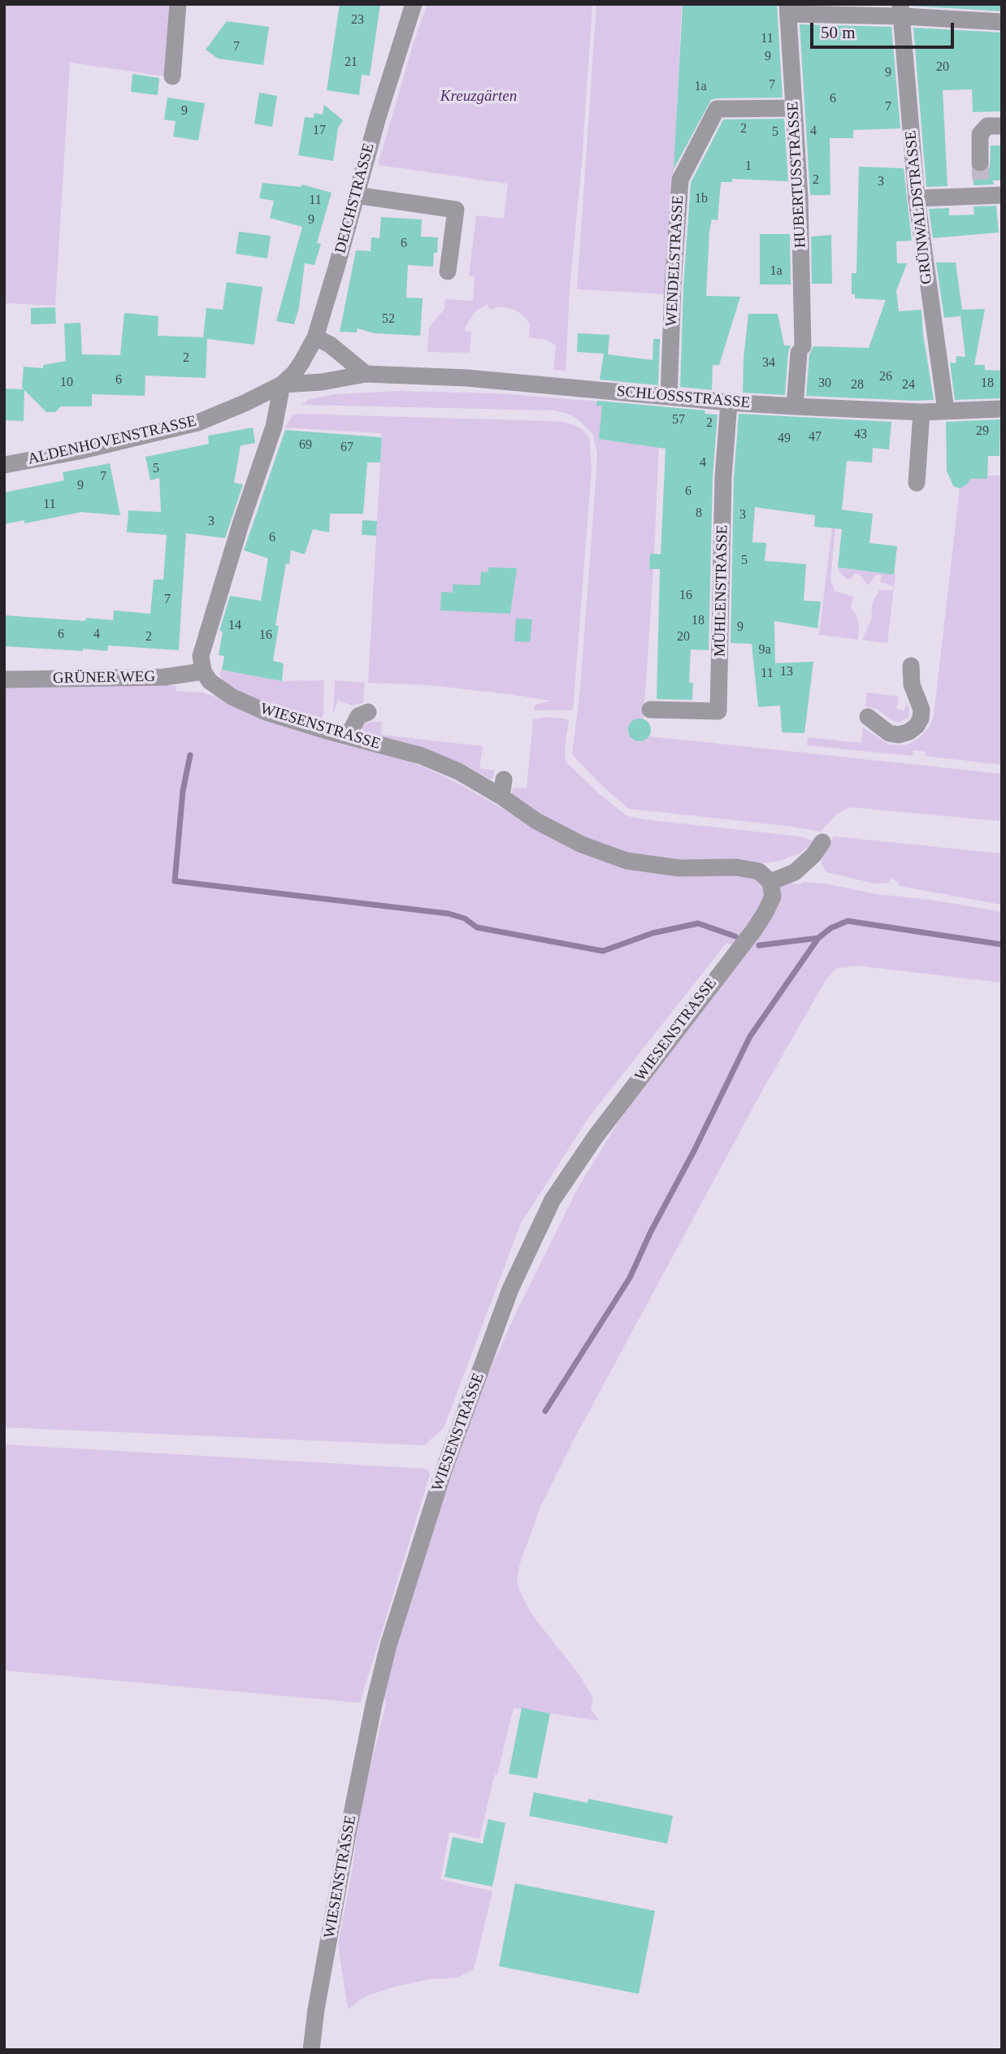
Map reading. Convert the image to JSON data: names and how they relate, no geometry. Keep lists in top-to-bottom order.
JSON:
{
  "streets": {
    "street": [
      "HUBERTUSSTRASSE",
      "DEICHSTRASSE",
      "GRÜNWALDSTRASSE",
      "WENDELSTRASSE",
      "SCHLOSSSTRASSE",
      "ALDENHOVENSTRASSE",
      "MÜHLENSTRASSE",
      "GRÜNER WEG",
      "WIESENSTRASSE"
    ]
  },
  "crossings": [
    ["HUBERTUSSTRASSE", "WENDELSTRASSE"],
    ["HUBERTUSSTRASSE", "SCHLOSSSTRASSE"],
    ["DEICHSTRASSE", "SCHLOSSSTRASSE"],
    ["DEICHSTRASSE", "ALDENHOVENSTRASSE"],
    ["GRÜNWALDSTRASSE", "SCHLOSSSTRASSE"],
    ["WENDELSTRASSE", "SCHLOSSSTRASSE"],
    ["SCHLOSSSTRASSE", "ALDENHOVENSTRASSE"],
    ["SCHLOSSSTRASSE", "MÜHLENSTRASSE"],
    ["GRÜNER WEG", "WIESENSTRASSE"]
  ],
  "parks": ["Kreuzgärten"],
  "house_numbers": [
    "23",
    "11",
    "7",
    "9",
    "21",
    "20",
    "9",
    "7",
    "1a",
    "6",
    "7",
    "9",
    "2",
    "17",
    "4",
    "5",
    "1",
    "2",
    "3",
    "1b",
    "11",
    "9",
    "6",
    "1a",
    "52",
    "2",
    "34",
    "26",
    "6",
    "10",
    "30",
    "18",
    "28",
    "24",
    "57",
    "2",
    "29",
    "43",
    "47",
    "49",
    "69",
    "67",
    "4",
    "5",
    "7",
    "9",
    "6",
    "11",
    "8",
    "3",
    "3",
    "6",
    "5",
    "16",
    "7",
    "18",
    "14",
    "9",
    "6",
    "4",
    "16",
    "2",
    "20",
    "9a",
    "13",
    "11"
  ],
  "scale_bar": "50 m"
}
